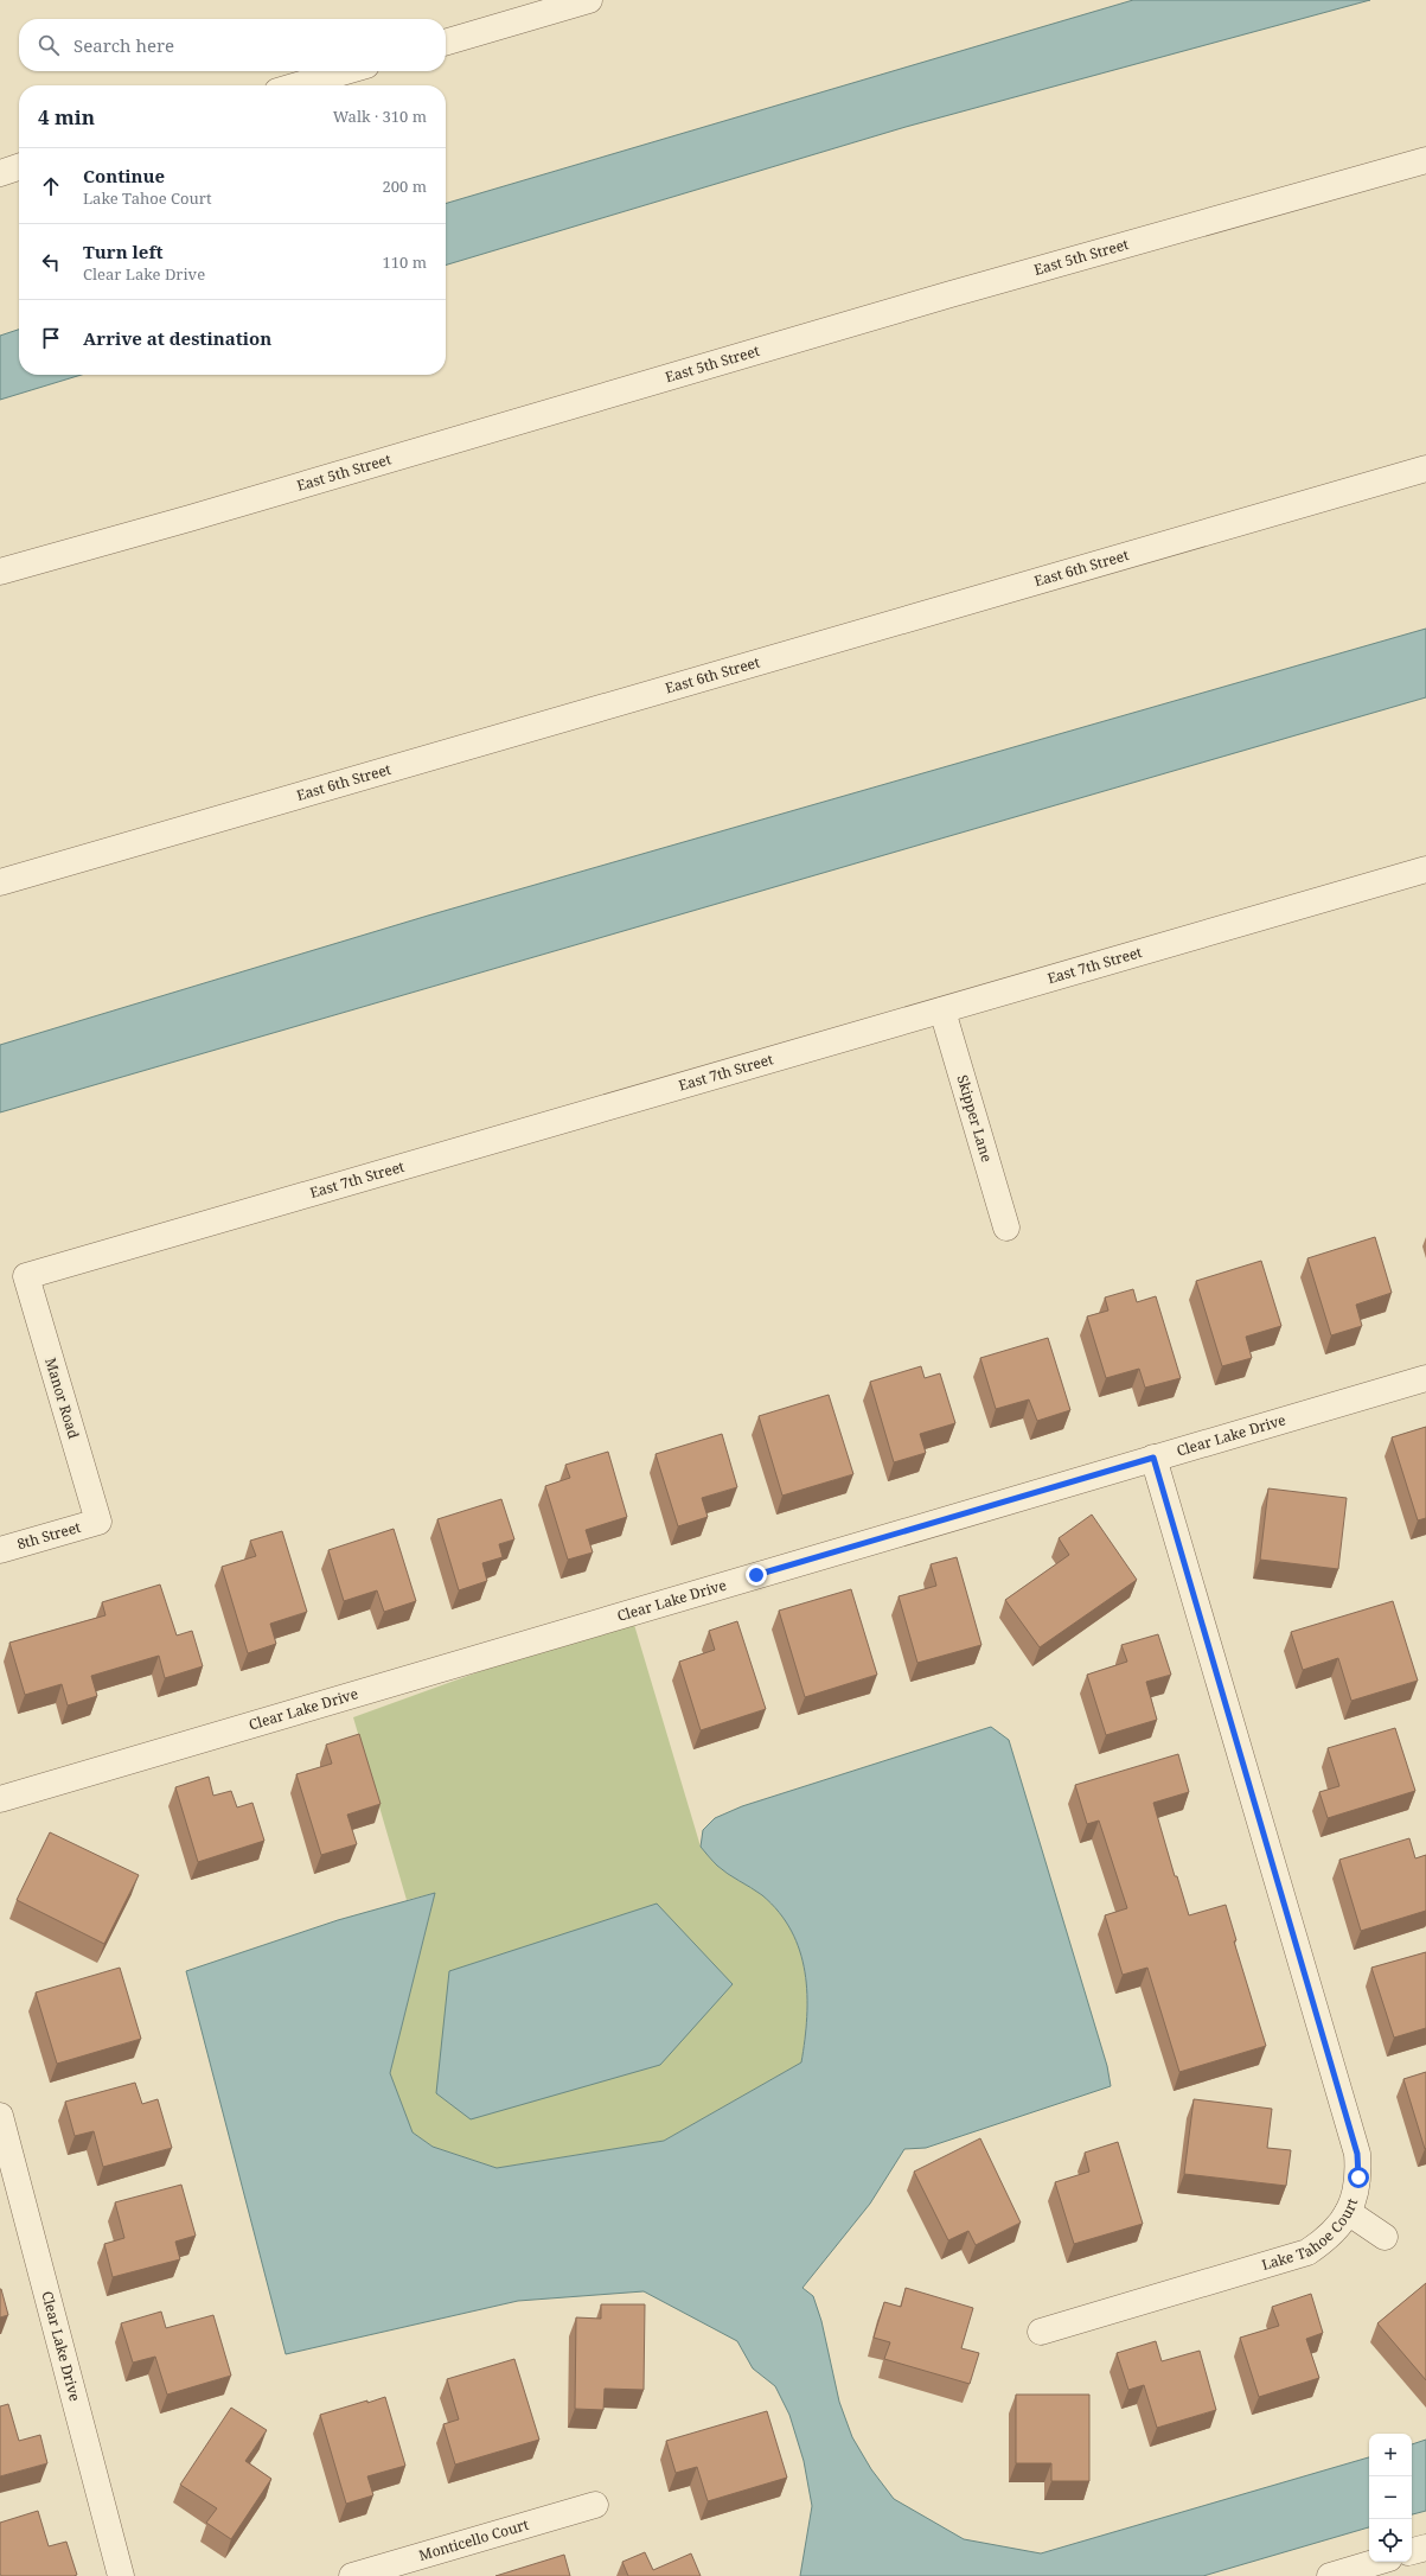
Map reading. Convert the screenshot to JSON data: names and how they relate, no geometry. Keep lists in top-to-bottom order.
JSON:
{
  "streets": {
    "street": [
      "East 5th Street",
      "East 6th Street",
      "East 7th Street",
      "Skipper Lane",
      "Manor Road",
      "Clear Lake Drive",
      "8th Street",
      "Lake Tahoe Court",
      "Monticello Court"
    ]
  },
  "crossings": [
    ["East 7th Street", "Skipper Lane"],
    ["East 7th Street", "Manor Road"],
    ["Manor Road", "8th Street"],
    ["Clear Lake Drive", "Lake Tahoe Court"]
  ],
  "page": {
    "search": "Search here",
    "heading": ["4 min", "Walk · 310 m"],
    "list": [
      ["Continue", "Lake Tahoe Court", "200 m"],
      ["Turn left", "Clear Lake Drive", "110 m"],
      "Arrive at destination"
    ],
    "map_buttons": ["+", "−"]
  }
}
